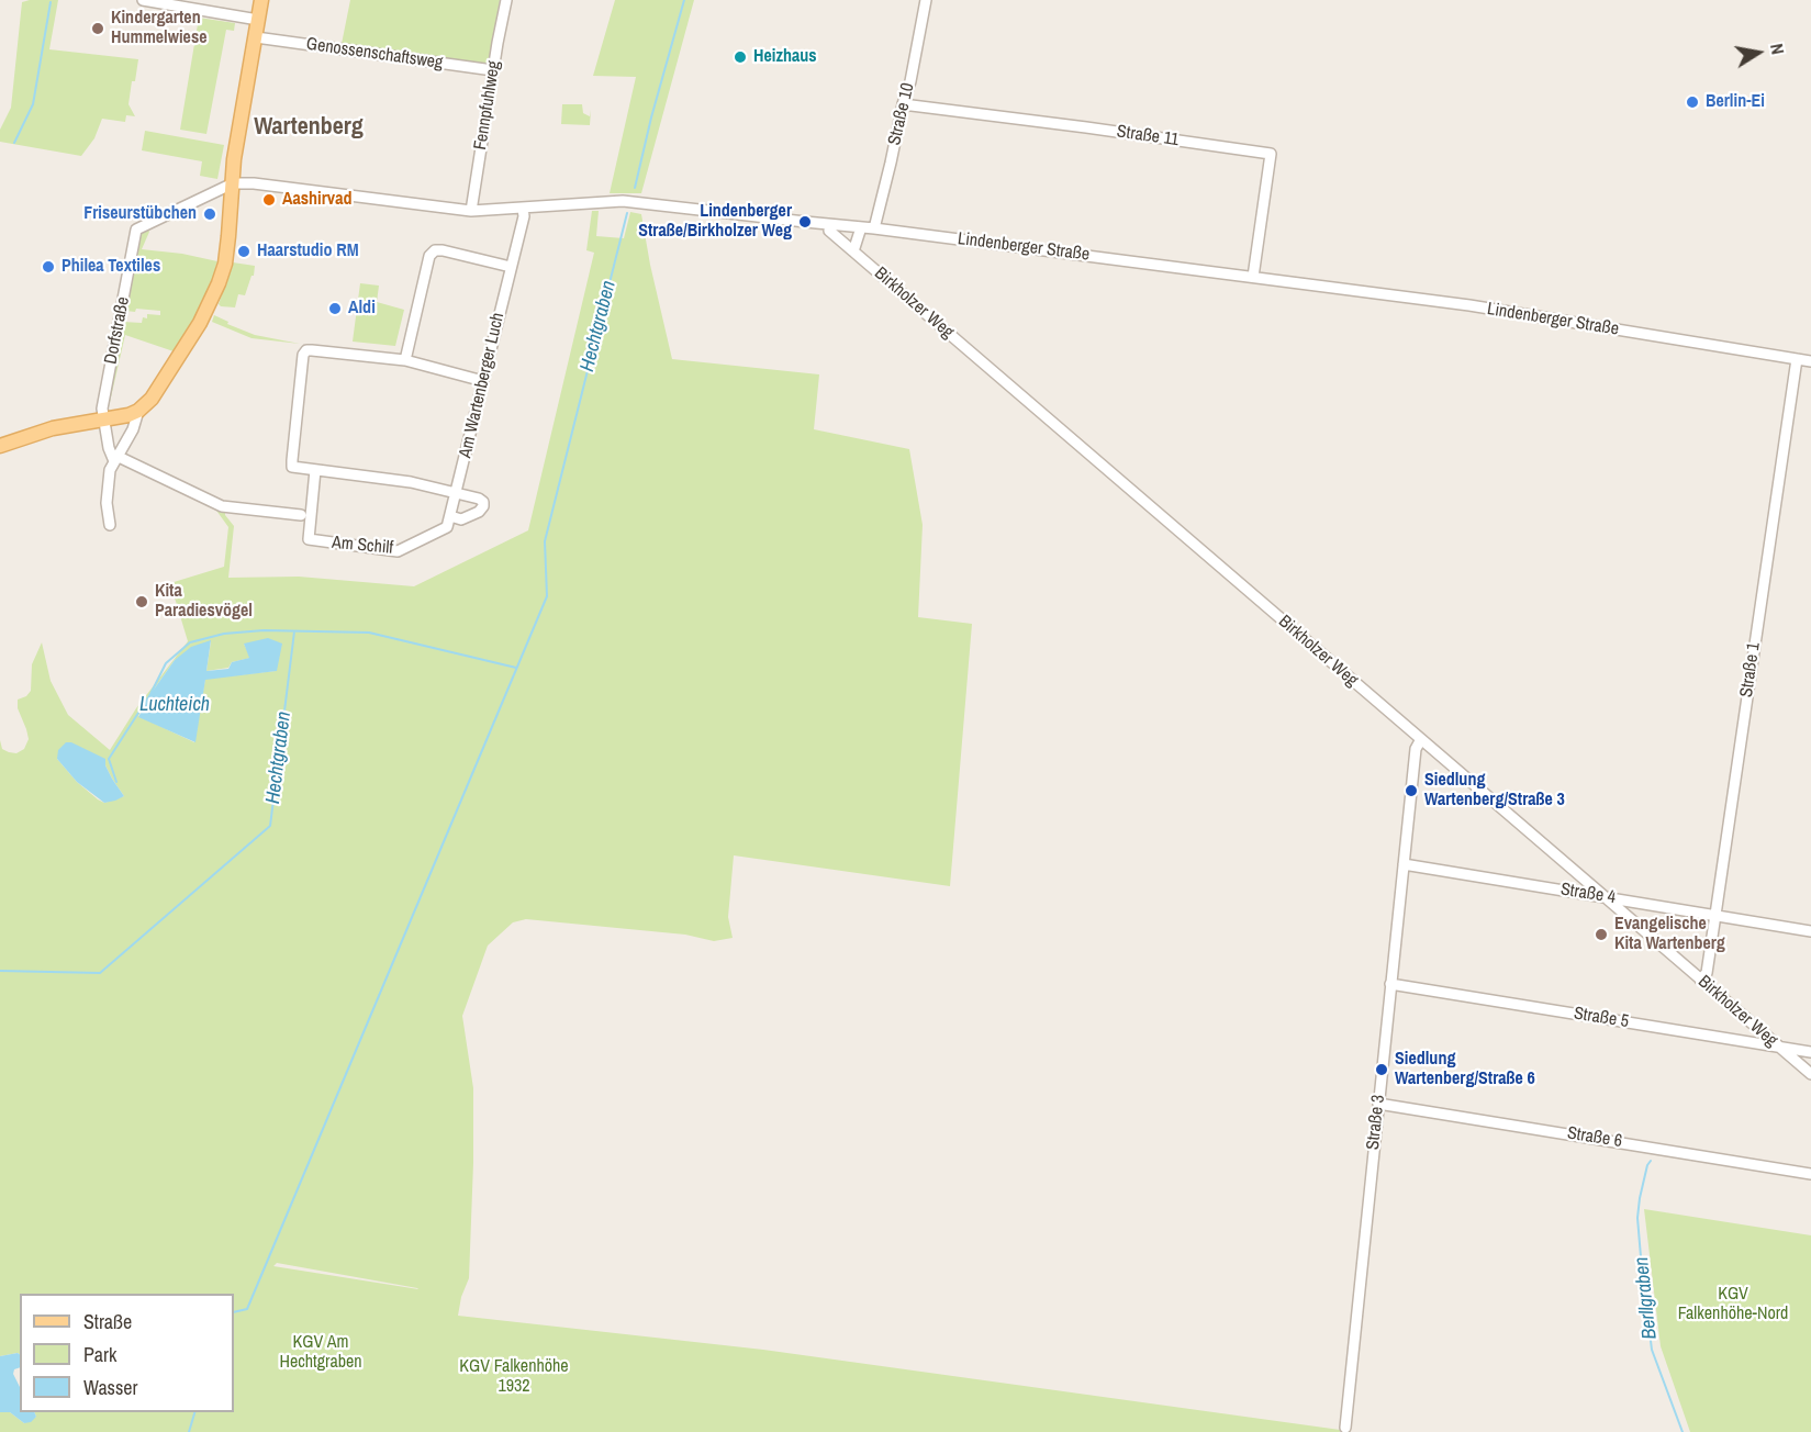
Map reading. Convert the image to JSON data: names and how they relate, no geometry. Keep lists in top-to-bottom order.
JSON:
{
  "streets": {
    "main road": ["Dorfstraße"],
    "street": [
      "Genossenschaftsweg",
      "Fennpfuhlweg",
      "Straße 10",
      "Straße 11",
      "Lindenberger Straße",
      "Birkholzer Weg",
      "Am Wartenberger Luch",
      "Am Schilf",
      "Straße 1",
      "Straße 4",
      "Straße 5",
      "Straße 3",
      "Straße 6"
    ]
  },
  "crossings": [
    ["Genossenschaftsweg", "Fennpfuhlweg"],
    ["Genossenschaftsweg", "Dorfstraße"],
    ["Fennpfuhlweg", "Lindenberger Straße"],
    ["Straße 10", "Straße 11"],
    ["Straße 10", "Lindenberger Straße"],
    ["Straße 11", "Lindenberger Straße"],
    ["Lindenberger Straße", "Birkholzer Weg"],
    ["Lindenberger Straße", "Dorfstraße"],
    ["Lindenberger Straße", "Am Wartenberger Luch"],
    ["Lindenberger Straße", "Straße 1"],
    ["Birkholzer Weg", "Straße 1"],
    ["Birkholzer Weg", "Straße 4"],
    ["Birkholzer Weg", "Straße 5"],
    ["Birkholzer Weg", "Straße 3"],
    ["Straße 1", "Straße 4"],
    ["Straße 4", "Straße 3"],
    ["Straße 5", "Straße 3"],
    ["Straße 3", "Straße 6"]
  ],
  "districts": ["Wartenberg"],
  "water": ["Hechtgraben", "Luchteich", "Berllgraben"],
  "parks": ["KGV Falkenhöhe-Nord", "KGV Am Hechtgraben", "KGV Falkenhöhe 1932"],
  "places": [
    "Kindergarten Hummelwiese",
    "Heizhaus",
    "Berlin-Ei",
    "Aashirvad",
    "Friseurstübchen",
    "Lindenberger Straße/Birkholzer Weg",
    "Haarstudio RM",
    "Philea Textiles",
    "Aldi",
    "Kita Paradiesvögel",
    "Siedlung Wartenberg/Straße 3",
    "Evangelische Kita Wartenberg",
    "Siedlung Wartenberg/Straße 6"
  ],
  "legend": ["Straße", "Park", "Wasser"],
  "north": "right"
}
